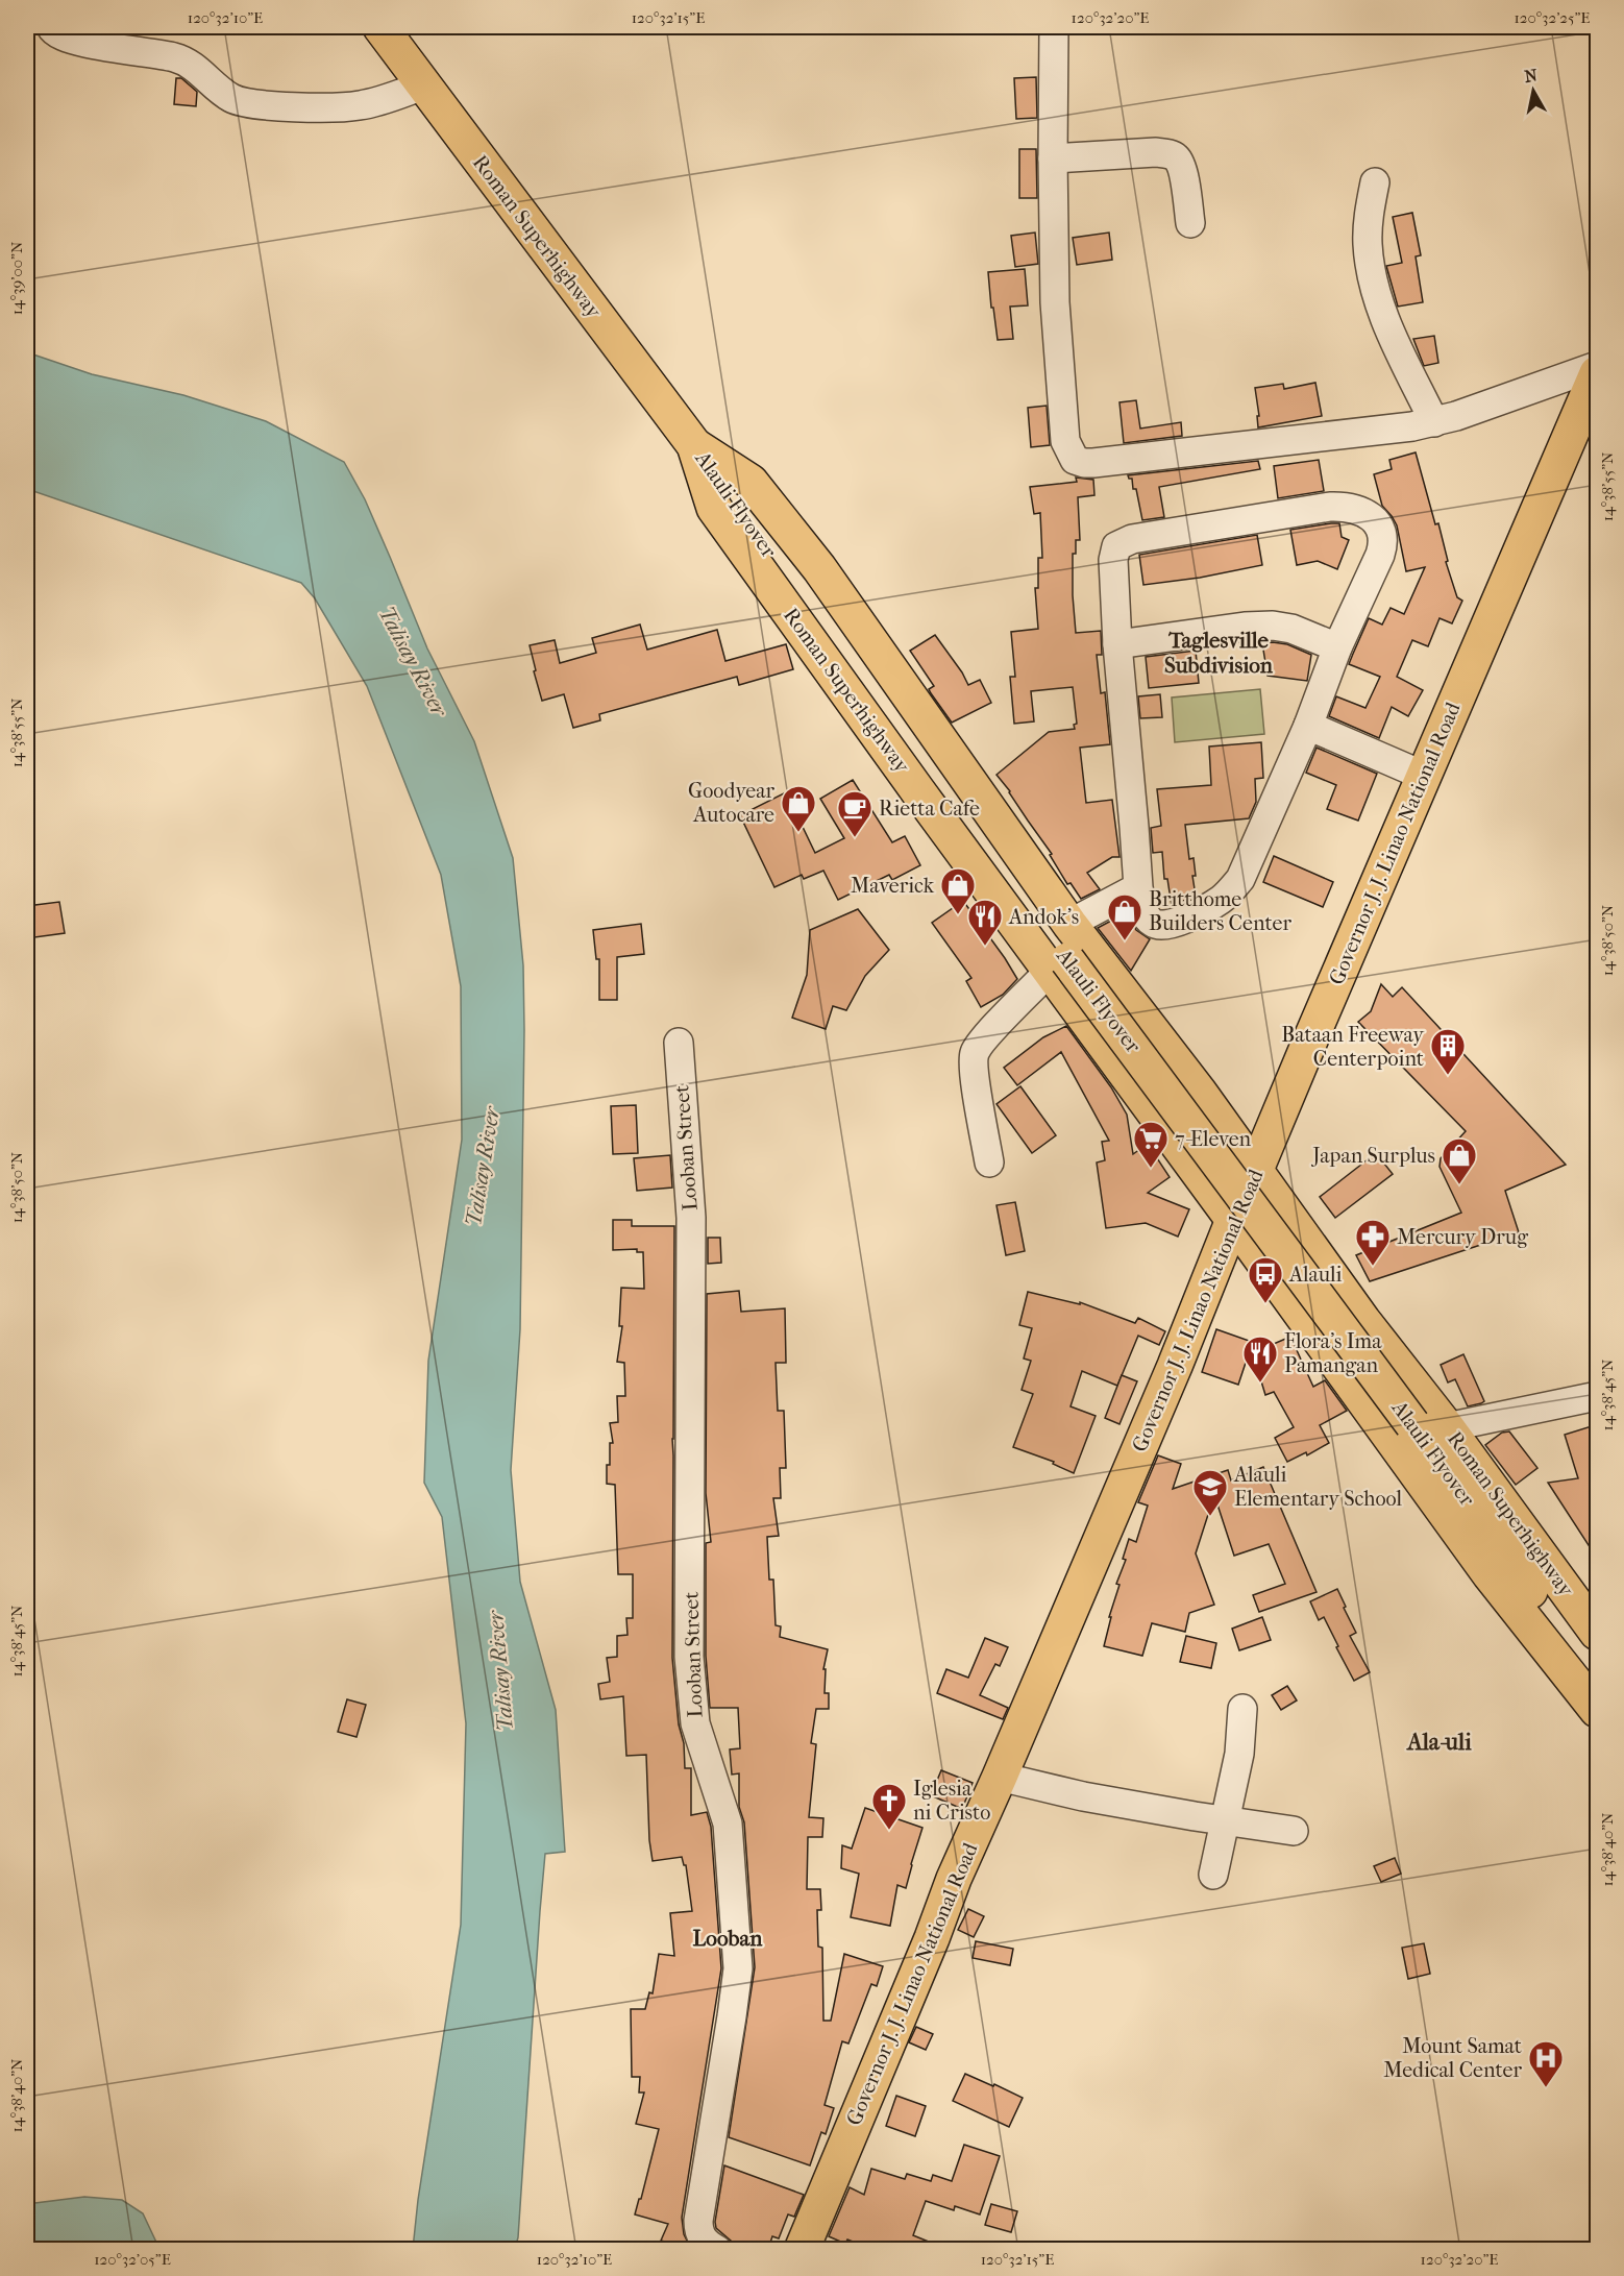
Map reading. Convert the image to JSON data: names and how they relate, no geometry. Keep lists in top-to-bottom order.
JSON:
{
  "streets": {
    "main road": ["Roman Superhighway", "Alauli Flyover", "Governor J. J. Linao National Road"],
    "street": ["Looban Street"]
  },
  "crossings": [
    ["Roman Superhighway", "Alauli Flyover"],
    ["Roman Superhighway", "Governor J. J. Linao National Road"]
  ],
  "districts": ["Taglesville Subdivision", "Ala-uli", "Looban"],
  "water": ["Talisay River"],
  "places": {
    "shop": [
      "Goodyear Autocare",
      "Maverick",
      "Britthome Builders Center",
      "Japan Surplus"
    ],
    "cafe": ["Rietta Cafe"],
    "restaurant": ["Andok's", "Flora's Ima Pamangan"],
    "building": ["Bataan Freeway Centerpoint"],
    "supermarket": ["7-Eleven"],
    "pharmacy": ["Mercury Drug"],
    "bus stop": ["Alauli"],
    "school or university": ["Alauli Elementary School"],
    "church": ["Iglesia ni Cristo"],
    "hospital": ["Mount Samat Medical Center"]
  },
  "north": "top",
  "coordinates": [
    "120°32'10\"E",
    "120°32'15\"E",
    "120°32'20\"E",
    "120°32'25\"E",
    "14°39'00\"N",
    "14°38'55\"N",
    "14°38'50\"N",
    "14°38'45\"N",
    "14°38'40\"N",
    "120°32'05\"E"
  ]
}
